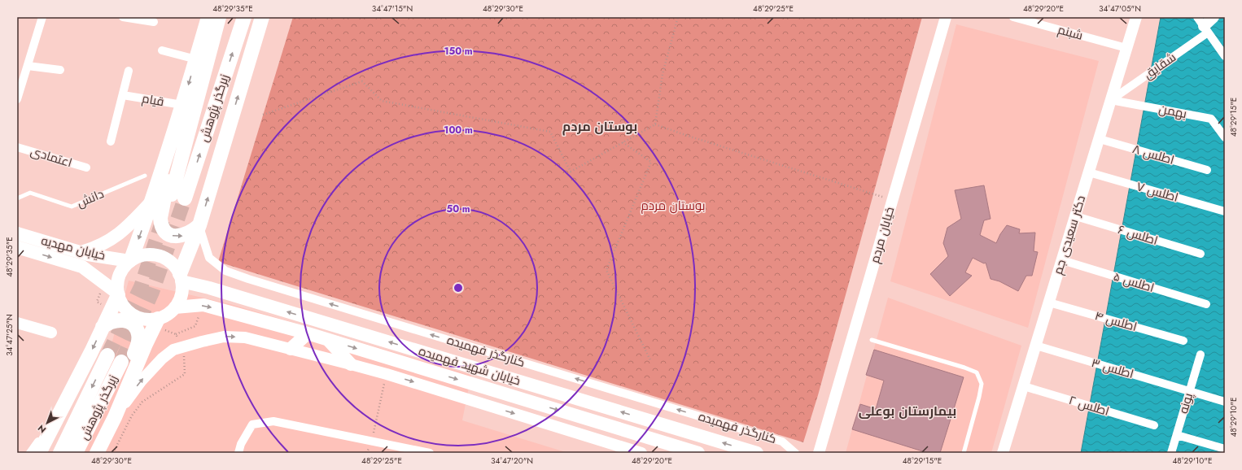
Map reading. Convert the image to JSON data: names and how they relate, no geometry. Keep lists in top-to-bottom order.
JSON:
{
  "streets": {
    "highway": ["زیرگذر پژوهش"],
    "main road": ["خیابان مهدیه", "خیابان شهید فهمیده"],
    "street": [
      "شبنم",
      "شقایق",
      "قیام",
      "بهمن",
      "اطلس ۸",
      "اعتمادی",
      "اطلس ۷",
      "خیابان مردم",
      "دکتر سعیدی جم",
      "اطلس ۶",
      "اطلس ۵",
      "اطلس ۴",
      "کنارگذر فهمیده",
      "اطلس ۳",
      "پونه",
      "اطلس ۲"
    ],
    "lane": ["دانش"]
  },
  "crossings": [
    ["شبنم", "دکتر سعیدی جم"],
    ["شقایق", "بهمن"],
    ["شقایق", "دکتر سعیدی جم"],
    ["بهمن", "دکتر سعیدی جم"],
    ["اطلس ۸", "دکتر سعیدی جم"],
    ["اطلس ۷", "دکتر سعیدی جم"],
    ["دکتر سعیدی جم", "اطلس ۶"],
    ["دکتر سعیدی جم", "اطلس ۵"],
    ["دکتر سعیدی جم", "اطلس ۴"],
    ["دکتر سعیدی جم", "اطلس ۳"],
    ["دکتر سعیدی جم", "اطلس ۲"],
    ["خیابان مهدیه", "خیابان شهید فهمیده"],
    ["اطلس ۳", "پونه"]
  ],
  "districts": ["بوستان مردم", "بیمارستان بوعلی"],
  "parks": ["بوستان مردم"],
  "north": "bottom left",
  "coordinates": [
    "48°29'35\"E",
    "34°47'15\"N",
    "48°29'30\"E",
    "48°29'25\"E",
    "48°29'20\"E",
    "34°47'05\"N",
    "48°29'15\"E",
    "34°47'25\"N",
    "48°29'10\"E",
    "34°47'20\"N"
  ],
  "rings": ["150 m", "100 m", "50 m"]
}
